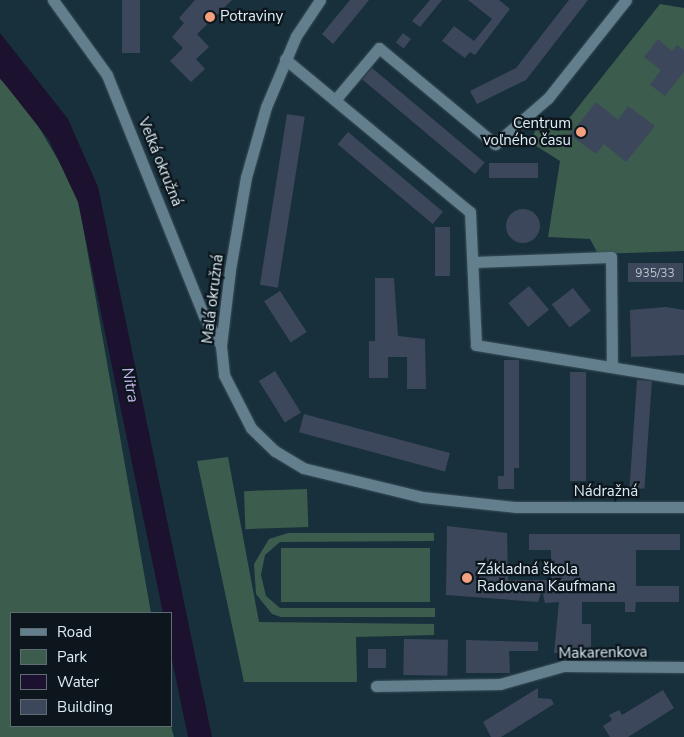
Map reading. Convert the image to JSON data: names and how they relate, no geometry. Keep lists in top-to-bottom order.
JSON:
{
  "streets": {
    "street": [
      "Veľká okružná",
      "Malá okružná",
      "Nádražná",
      "Makarenkova"
    ]
  },
  "crossings": [
    ["Veľká okružná", "Malá okružná"],
    ["Malá okružná", "Nádražná"]
  ],
  "water": ["Nitra"],
  "places": ["Potraviny", "Centrum voľného času", "Základná škola Radovana Kaufmana"],
  "house_numbers": ["935/33"],
  "legend": [
    "Road",
    "Park",
    "Water",
    "Building"
  ]
}
